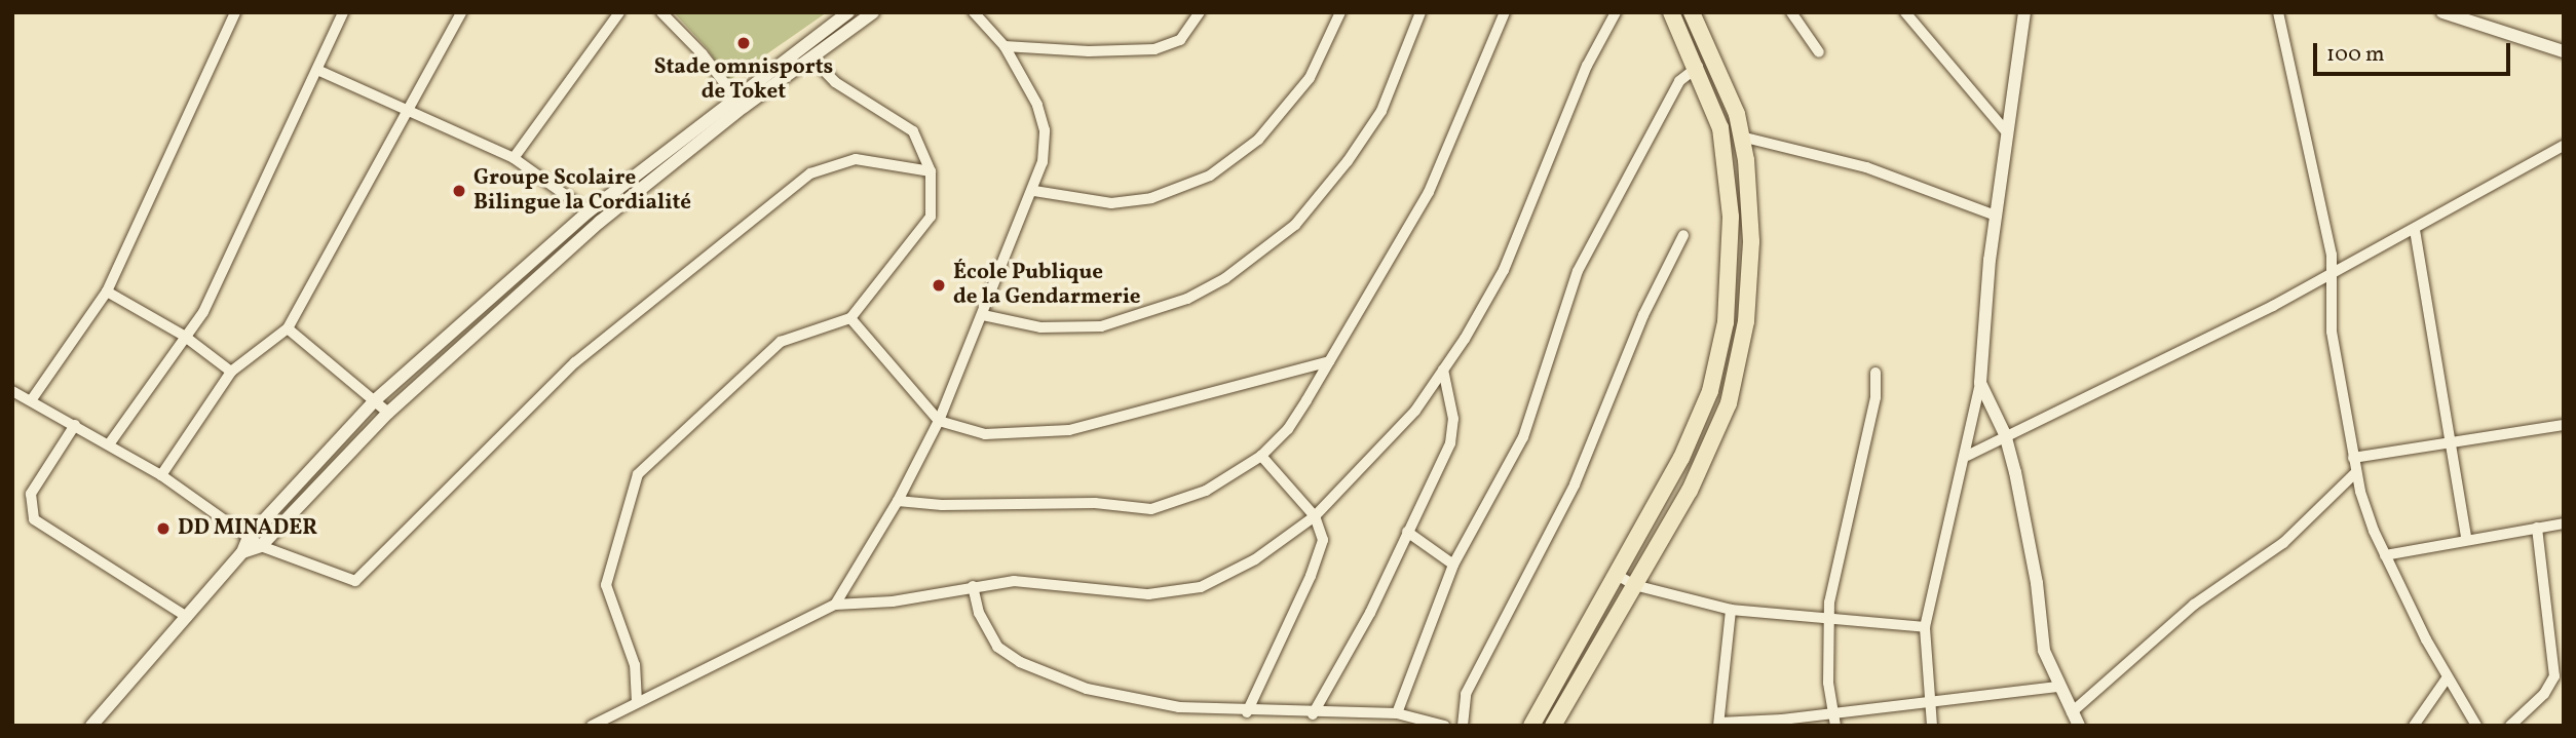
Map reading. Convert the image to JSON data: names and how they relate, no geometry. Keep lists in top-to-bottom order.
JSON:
{
  "places": [
    "Stade omnisports de Toket",
    "Groupe Scolaire Bilingue la Cordialité",
    "École Publique de la Gendarmerie",
    "DD MINADER"
  ],
  "scale_bar": "100 m"
}
